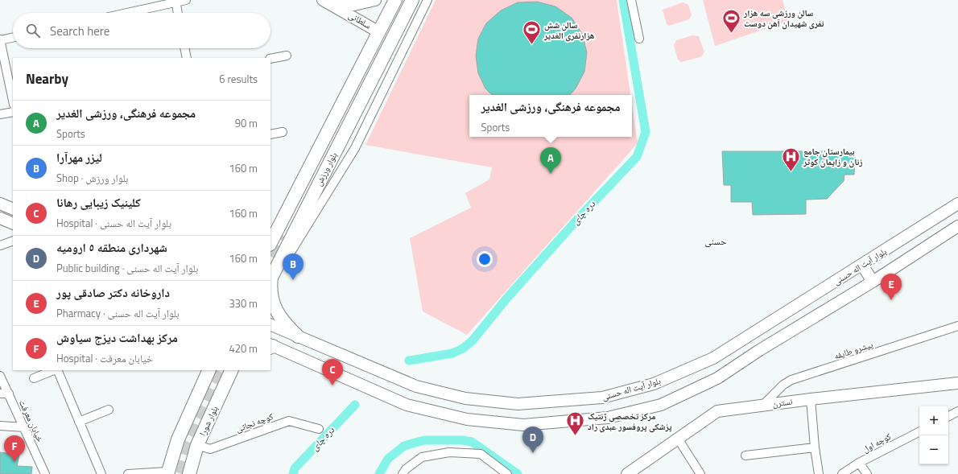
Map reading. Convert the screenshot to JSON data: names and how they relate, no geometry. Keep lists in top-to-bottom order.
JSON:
{
  "streets": {
    "main road": [
      "سلطانی",
      "بلوار ورزش",
      "بلوار آیت اله حسنی",
      "نسترن",
      "بلوار شورا"
    ],
    "street": [
      "پیشرو طایفه",
      "خیابان معرفت",
      "کوچه نجاتی",
      "کوچه اول"
    ]
  },
  "crossings": [
    ["سلطانی", "بلوار ورزش"],
    ["بلوار ورزش", "بلوار آیت اله حسنی"],
    ["پیشرو طایفه", "نسترن"],
    ["بلوار شورا", "کوچه نجاتی"]
  ],
  "districts": ["حسنی"],
  "water": ["دره چای"],
  "places": {
    "sports": ["سالن ورزشی سه هزار نفری شهیدان آهن دوست", "سالن شش هزارنفری الغدیر"],
    "hospital": ["بیمارستان جامع زنان و زایمان کوثر", "مرکز تخصصی ژنتیک پزشکی پروفسور عبدی راد"]
  },
  "page": {
    "search": "Search here",
    "heading": ["Nearby", "6 results"],
    "popup": ["مجموعه فرهنگی، ورزشی الغدیر", "Sports"],
    "list": [
      {
        "mark": "A",
        "name": "مجموعه فرهنگی، ورزشی الغدیر",
        "note": "Sports",
        "value": "90 m"
      },
      {
        "mark": "B",
        "name": "لیزر مهرآرا",
        "note": "Shop · بلوار ورزش",
        "value": "160 m"
      },
      {
        "mark": "C",
        "name": "کلینیک زیبایی رهانا",
        "note": "Hospital · بلوار آیت اله حسنی",
        "value": "160 m"
      },
      {
        "mark": "D",
        "name": "شهردارى منطقه ٥ ارومیه",
        "note": "Public building · بلوار آیت اله حسنی",
        "value": "160 m"
      },
      {
        "mark": "E",
        "name": "داروخانه دکتر صادقی پور",
        "note": "Pharmacy · بلوار آیت اله حسنی",
        "value": "330 m"
      },
      {
        "mark": "F",
        "name": "مرکز بهداشت دیزج سیاوش",
        "note": "Hospital · خیابان معرفت",
        "value": "420 m"
      }
    ],
    "pins": [
      "A",
      "B",
      "E",
      "C",
      "D",
      "F"
    ],
    "map_buttons": ["+", "−"]
  }
}
